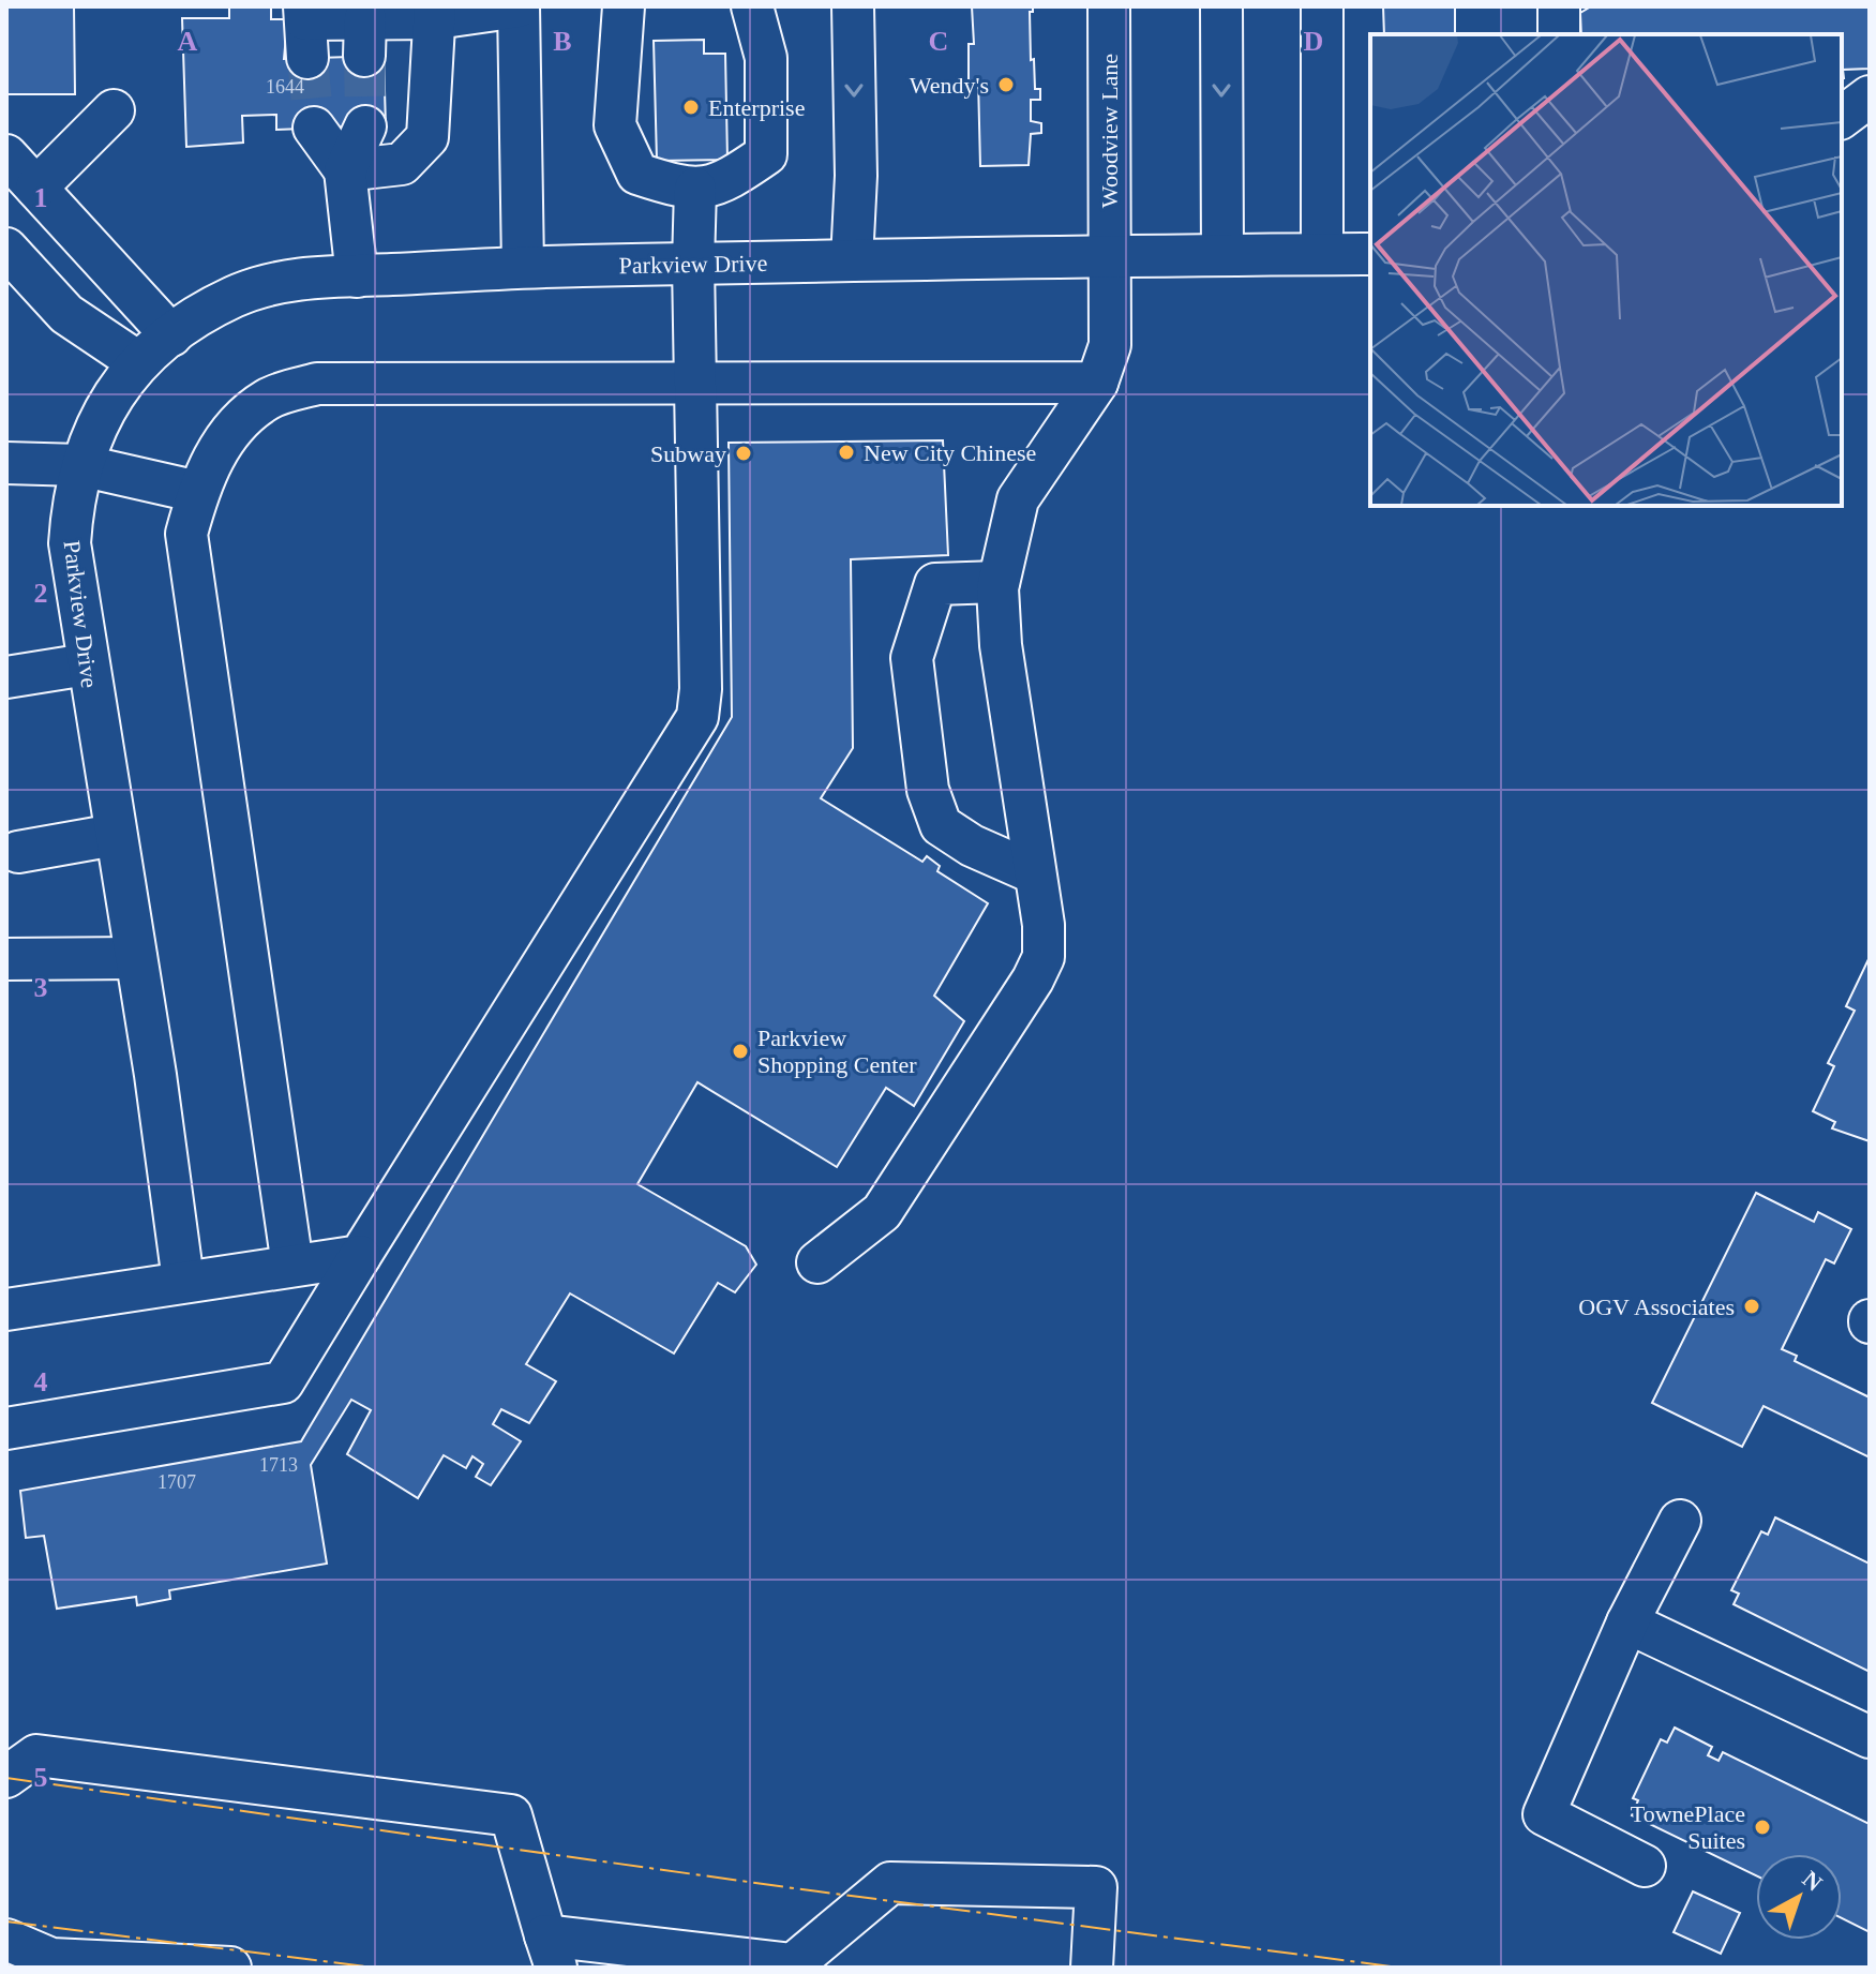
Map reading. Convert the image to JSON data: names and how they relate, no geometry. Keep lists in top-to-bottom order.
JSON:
{
  "streets": {
    "street": ["Woodview Lane", "Parkview Drive"]
  },
  "crossings": [
    ["Woodview Lane", "Parkview Drive"]
  ],
  "places": [
    "Wendy's",
    "Enterprise",
    "New City Chinese",
    "Subway",
    "Parkview Shopping Center",
    "OGV Associates",
    "TownePlace Suites"
  ],
  "house_numbers": ["1644", "1713", "1707"],
  "north": "top right",
  "grid": {
    "columns": [
      "A",
      "B",
      "C",
      "D"
    ],
    "rows": [
      "1",
      "2",
      "3",
      "4",
      "5"
    ]
  }
}
